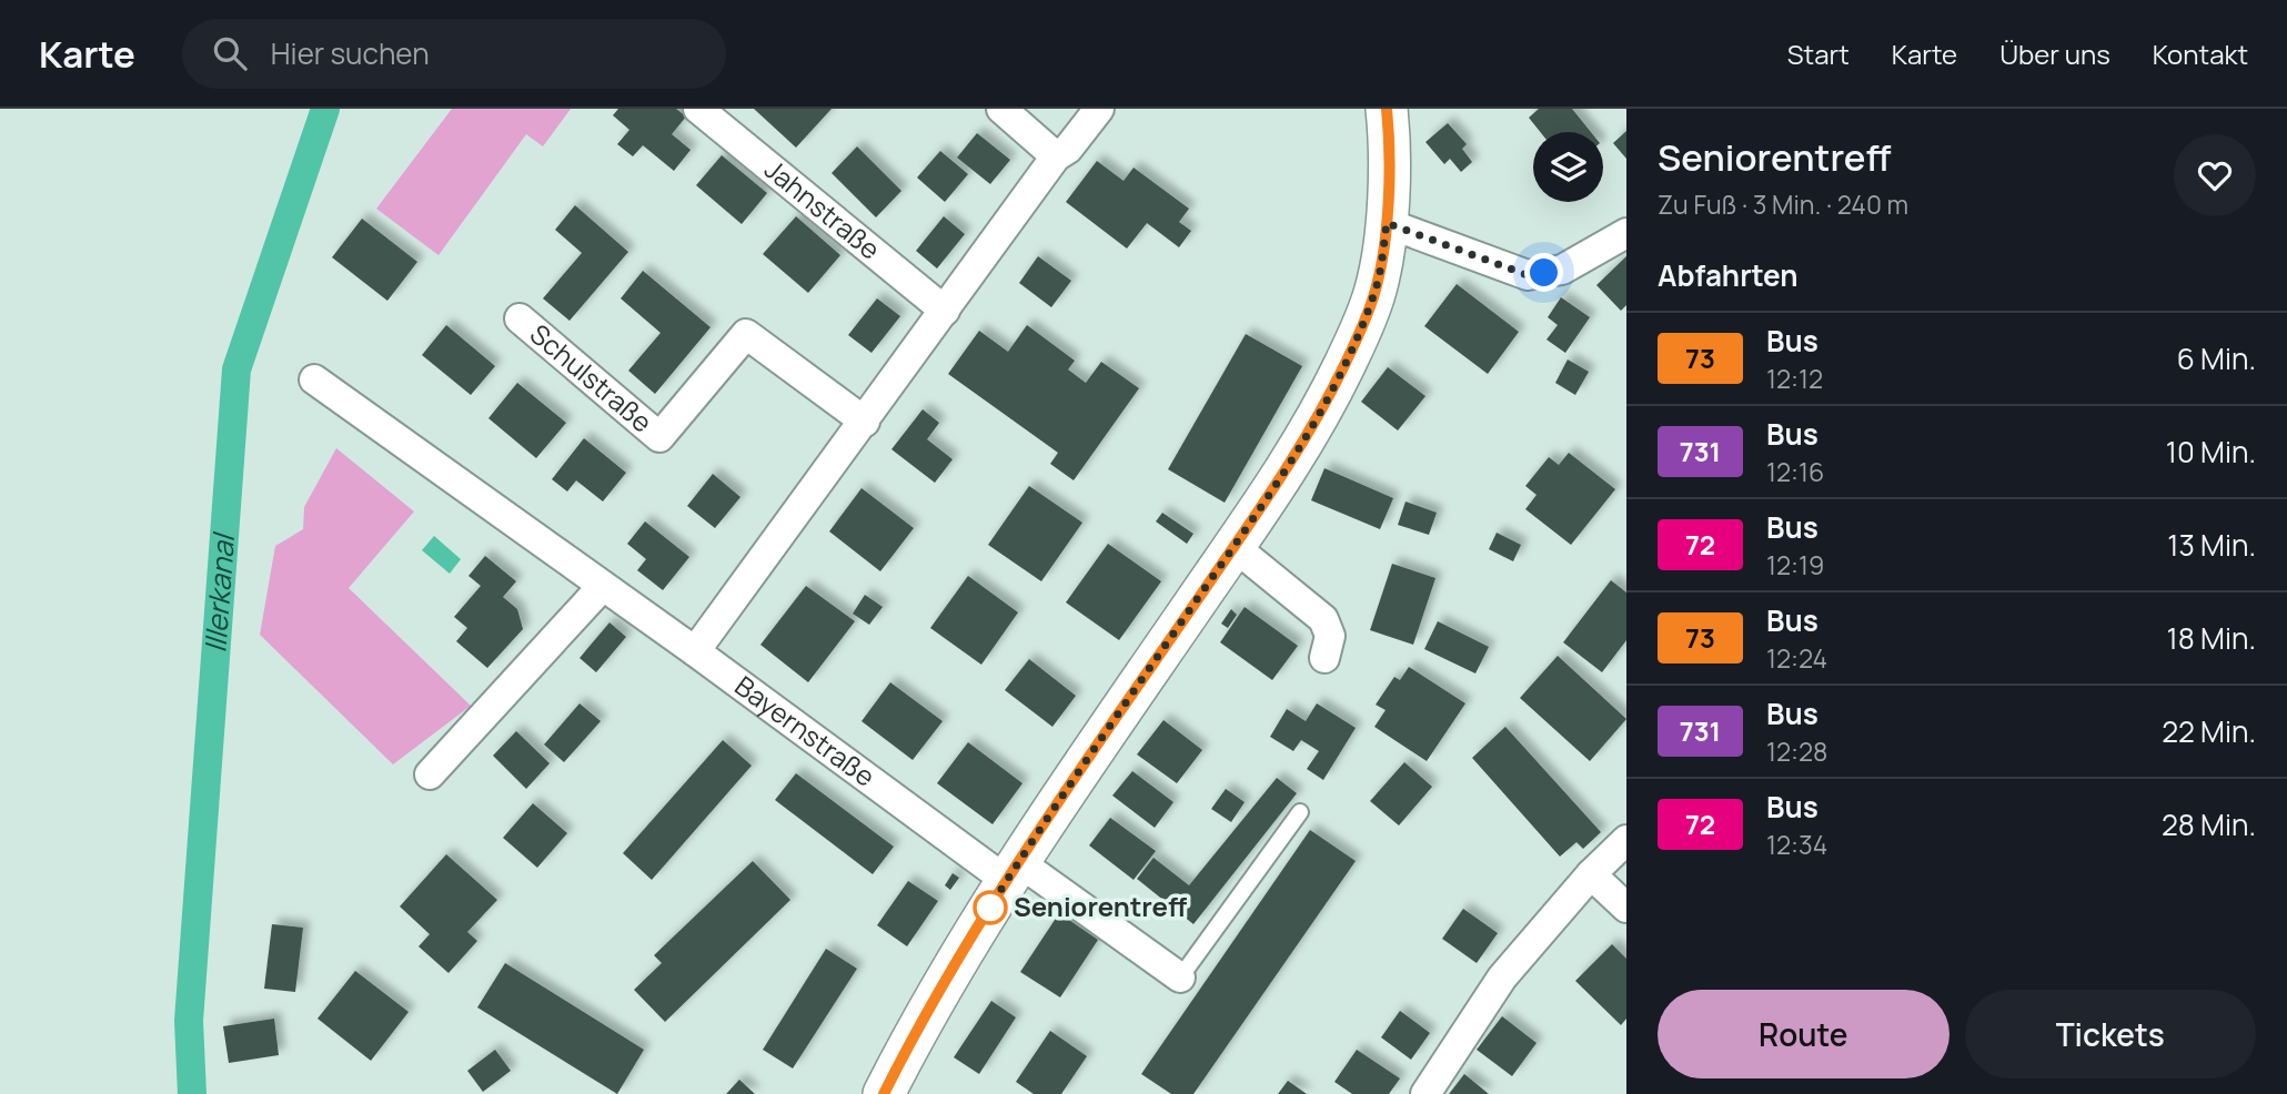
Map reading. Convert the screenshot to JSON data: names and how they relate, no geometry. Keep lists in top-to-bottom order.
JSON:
{
  "streets": {
    "street": ["Jahnstraße", "Schulstraße", "Bayernstraße"]
  },
  "water": ["Illerkanal"],
  "places": ["Seniorentreff"],
  "lines": ["bus line 73"],
  "page": {
    "header": "Karte",
    "search": "Hier suchen",
    "nav": [
      "Start",
      "Karte",
      "Über uns",
      "Kontakt"
    ],
    "heading": [
      ["Seniorentreff", "Zu Fuß · 3 Min. · 240 m"],
      "Abfahrten"
    ],
    "list": [
      {
        "mark": "73",
        "name": "Bus",
        "note": "12:12",
        "value": "6 Min."
      },
      {
        "mark": "731",
        "name": "Bus",
        "note": "12:16",
        "value": "10 Min."
      },
      {
        "mark": "72",
        "name": "Bus",
        "note": "12:19",
        "value": "13 Min."
      },
      {
        "mark": "73",
        "name": "Bus",
        "note": "12:24",
        "value": "18 Min."
      },
      {
        "mark": "731",
        "name": "Bus",
        "note": "12:28",
        "value": "22 Min."
      },
      {
        "mark": "72",
        "name": "Bus",
        "note": "12:34",
        "value": "28 Min."
      }
    ],
    "buttons": ["Route", "Tickets"]
  }
}
